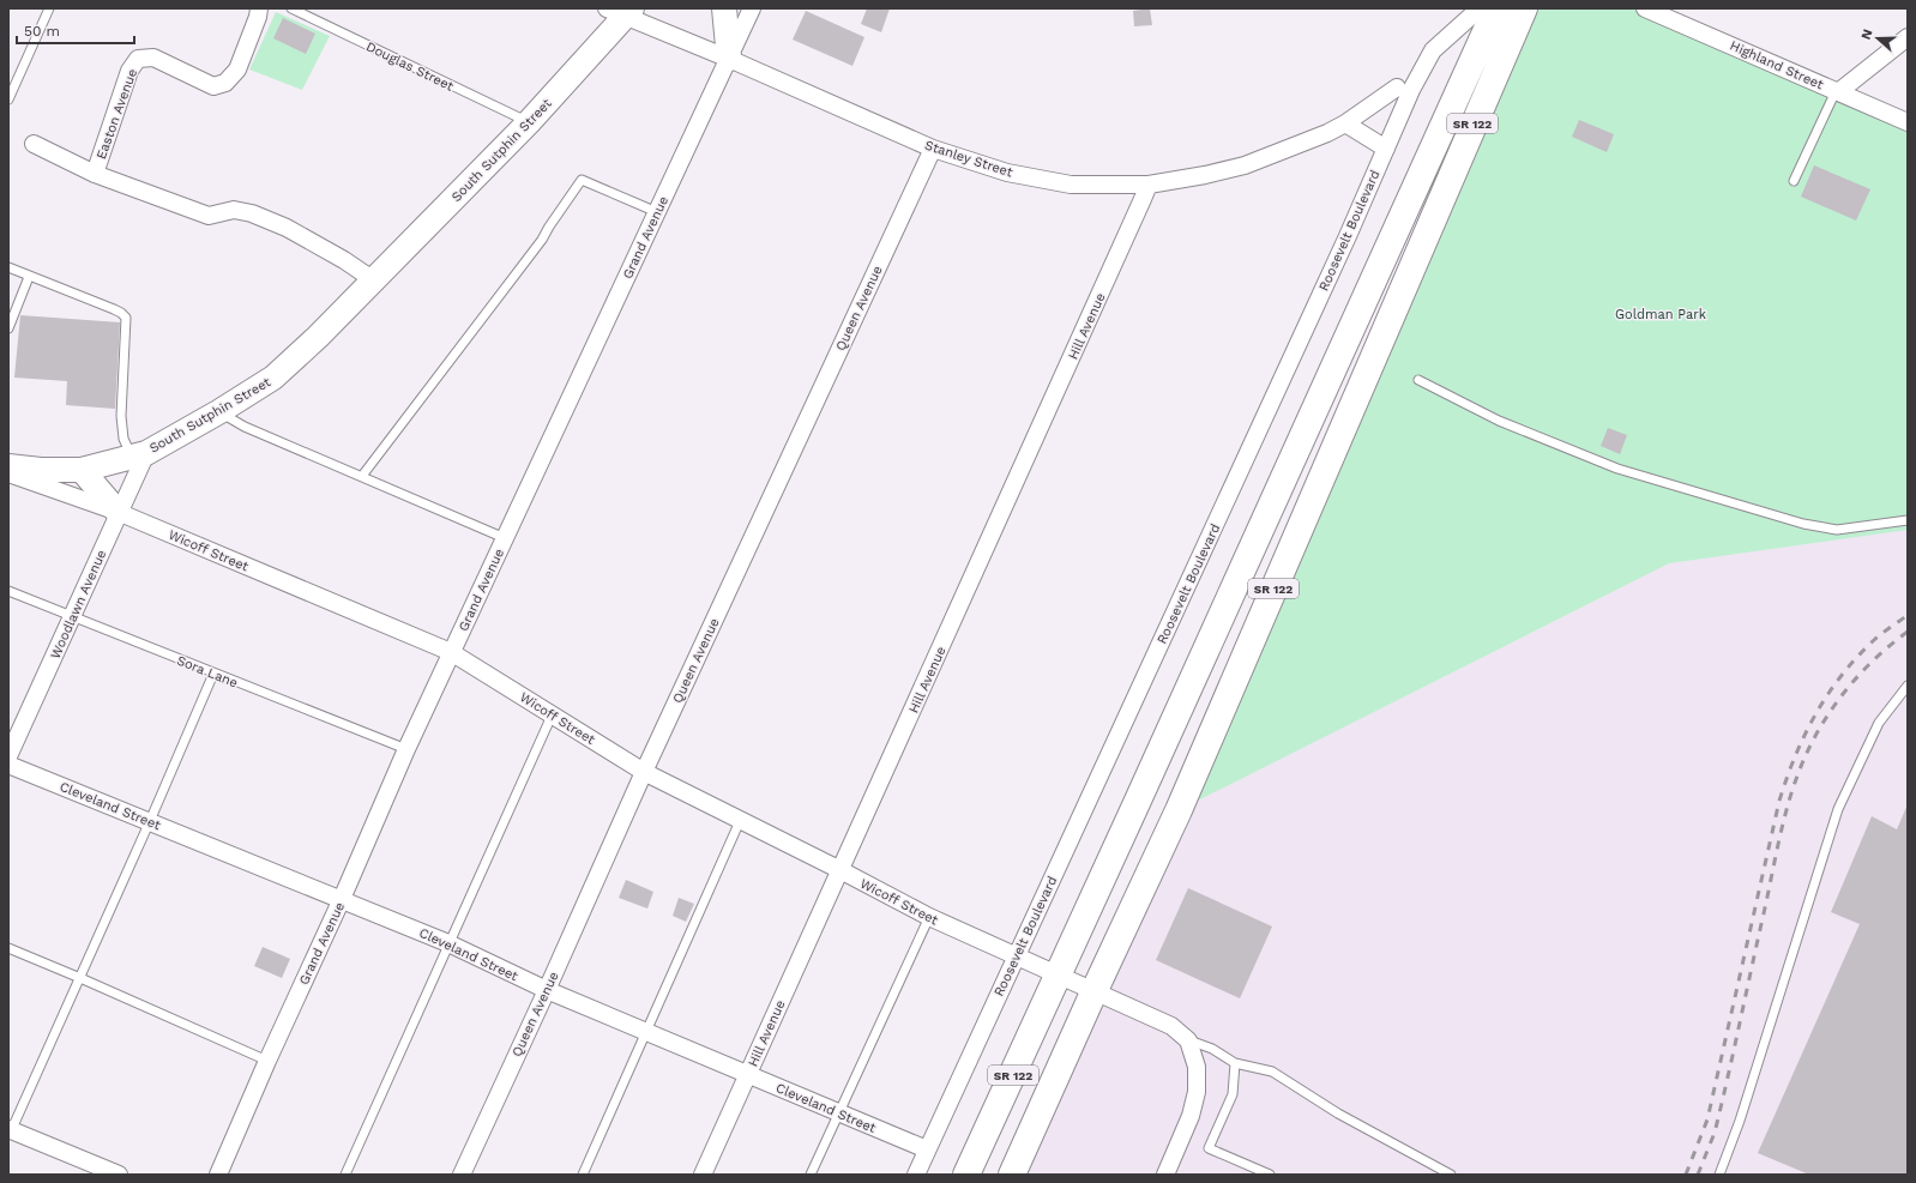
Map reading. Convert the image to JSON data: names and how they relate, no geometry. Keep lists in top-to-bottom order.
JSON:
{
  "streets": {
    "main road": ["SR 122"],
    "street": [
      "Highland Street",
      "Easton Avenue",
      "South Sutphin Street",
      "Stanley Street",
      "Roosevelt Boulevard",
      "Grand Avenue",
      "Queen Avenue",
      "Hill Avenue",
      "Wicoff Street",
      "Woodlawn Avenue",
      "Cleveland Street"
    ],
    "lane": ["Douglas Street", "Sora Lane"]
  },
  "crossings": [
    ["Douglas Street", "South Sutphin Street"],
    ["SR 122", "Wicoff Street"],
    ["South Sutphin Street", "Stanley Street"],
    ["South Sutphin Street", "Woodlawn Avenue"],
    ["Stanley Street", "Grand Avenue"],
    ["Stanley Street", "Queen Avenue"],
    ["Stanley Street", "Hill Avenue"],
    ["Roosevelt Boulevard", "Wicoff Street"],
    ["Roosevelt Boulevard", "Cleveland Street"],
    ["Grand Avenue", "Wicoff Street"],
    ["Grand Avenue", "Sora Lane"],
    ["Grand Avenue", "Cleveland Street"],
    ["Queen Avenue", "Wicoff Street"],
    ["Queen Avenue", "Cleveland Street"],
    ["Hill Avenue", "Wicoff Street"],
    ["Hill Avenue", "Cleveland Street"],
    ["Wicoff Street", "Woodlawn Avenue"],
    ["Woodlawn Avenue", "Sora Lane"]
  ],
  "parks": ["Goldman Park"],
  "scale_bar": "50 m",
  "north": "left"
}
